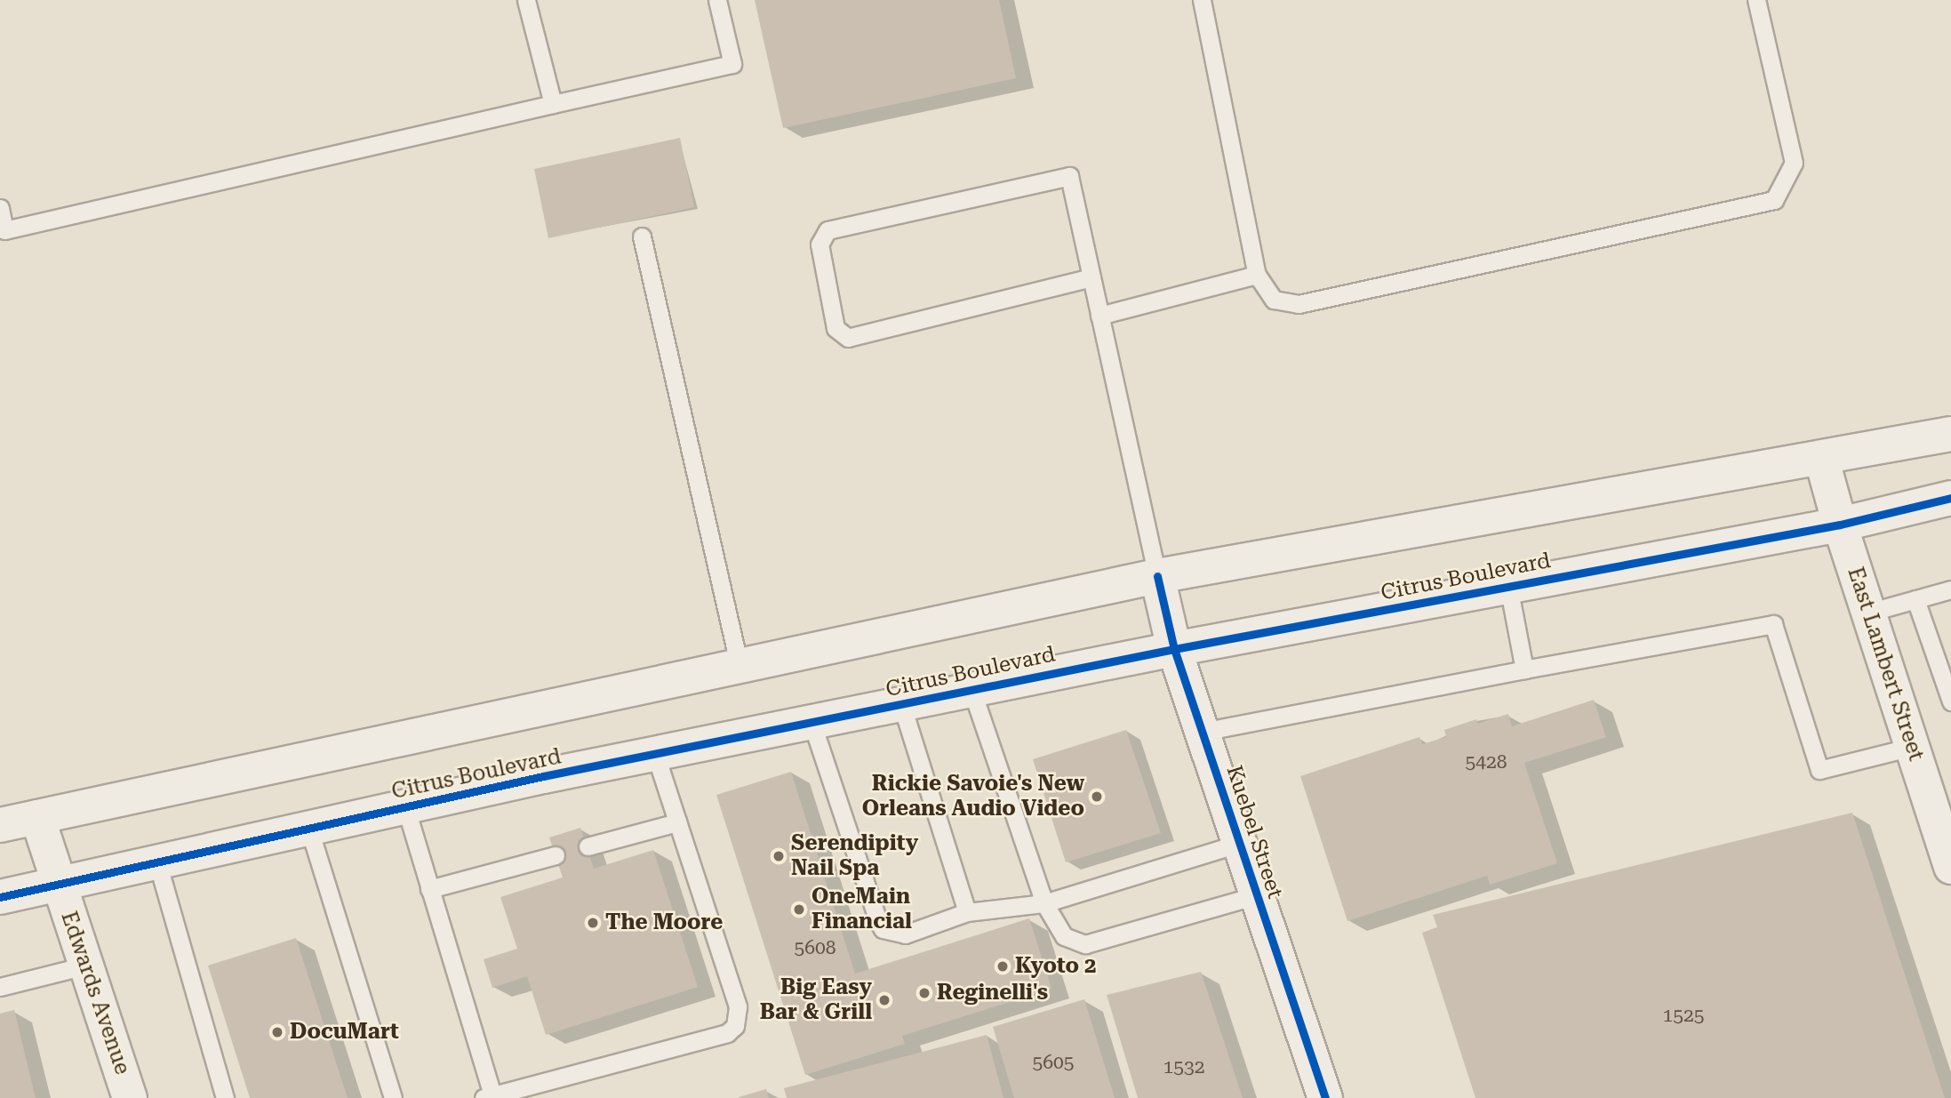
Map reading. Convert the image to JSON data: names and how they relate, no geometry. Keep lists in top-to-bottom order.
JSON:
{
  "streets": {
    "street": [
      "Citrus Boulevard",
      "East Lambert Street",
      "Kuebel Street",
      "Edwards Avenue"
    ]
  },
  "crossings": [
    ["Citrus Boulevard", "East Lambert Street"],
    ["Citrus Boulevard", "Kuebel Street"],
    ["Citrus Boulevard", "Edwards Avenue"]
  ],
  "places": [
    "Rickie Savoie's New Orleans Audio Video",
    "Serendipity Nail Spa",
    "OneMain Financial",
    "The Moore",
    "Kyoto 2",
    "Reginelli's",
    "Big Easy Bar & Grill",
    "DocuMart"
  ],
  "house_numbers": [
    "5428",
    "5608",
    "1525",
    "5605",
    "1532"
  ]
}
